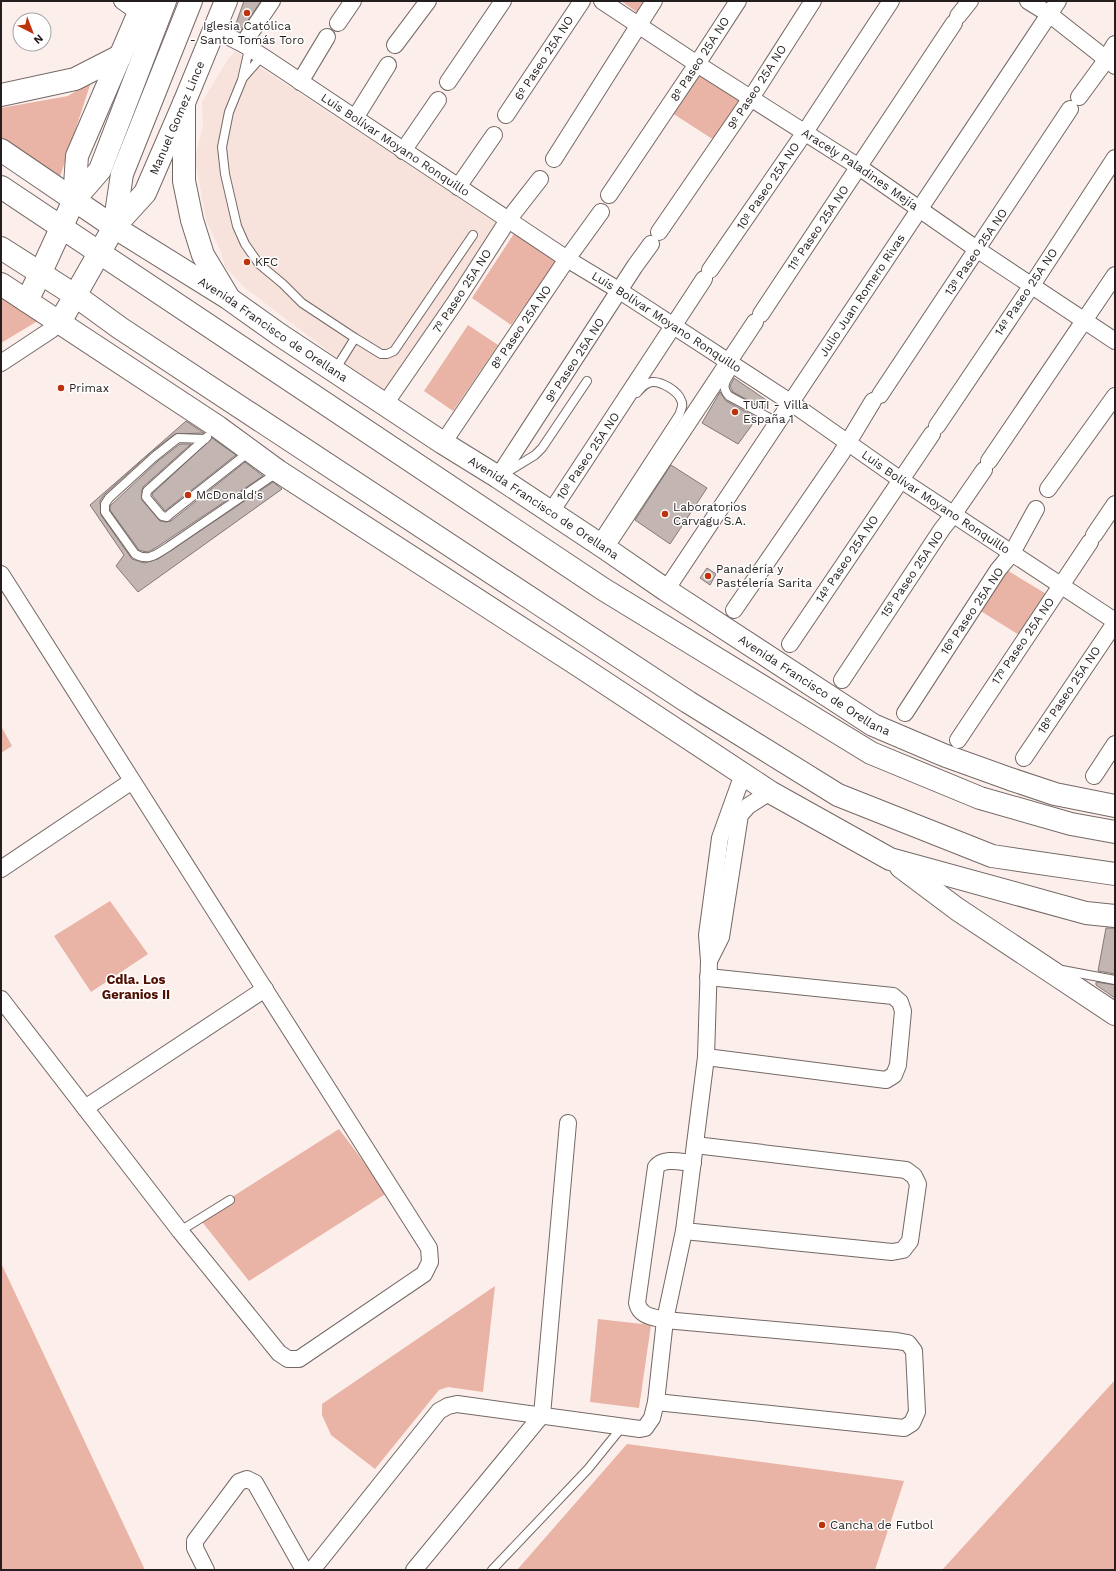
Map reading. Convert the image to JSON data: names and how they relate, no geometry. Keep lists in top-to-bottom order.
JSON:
{
  "streets": {
    "main road": ["Manuel Gomez Lince", "Avenida Francisco de Orellana"],
    "street": [
      "6º Paseo 25A NO",
      "8º Paseo 25A NO",
      "9º Paseo 25A NO",
      "Luis Bolívar Moyano Ronquillo",
      "Aracely Paladines Mejía",
      "10º Paseo 25A NO",
      "11º Paseo 25A NO",
      "13º Paseo 25A NO",
      "7º Paseo 25A NO",
      "14º Paseo 25A NO",
      "Julio Juan Romero Rivas",
      "15º Paseo 25A NO",
      "16º Paseo 25A NO",
      "17º Paseo 25A NO",
      "18º Paseo 25A NO"
    ]
  },
  "crossings": [
    ["8º Paseo 25A NO", "Luis Bolívar Moyano Ronquillo"],
    ["8º Paseo 25A NO", "Aracely Paladines Mejía"],
    ["8º Paseo 25A NO", "Avenida Francisco de Orellana"],
    ["9º Paseo 25A NO", "Luis Bolívar Moyano Ronquillo"],
    ["9º Paseo 25A NO", "Aracely Paladines Mejía"],
    ["9º Paseo 25A NO", "Avenida Francisco de Orellana"],
    ["Manuel Gomez Lince", "Luis Bolívar Moyano Ronquillo"],
    ["Manuel Gomez Lince", "Avenida Francisco de Orellana"],
    ["Luis Bolívar Moyano Ronquillo", "10º Paseo 25A NO"],
    ["Luis Bolívar Moyano Ronquillo", "11º Paseo 25A NO"],
    ["Luis Bolívar Moyano Ronquillo", "13º Paseo 25A NO"],
    ["Luis Bolívar Moyano Ronquillo", "7º Paseo 25A NO"],
    ["Luis Bolívar Moyano Ronquillo", "14º Paseo 25A NO"],
    ["Luis Bolívar Moyano Ronquillo", "Julio Juan Romero Rivas"],
    ["Luis Bolívar Moyano Ronquillo", "15º Paseo 25A NO"],
    ["Luis Bolívar Moyano Ronquillo", "16º Paseo 25A NO"],
    ["Luis Bolívar Moyano Ronquillo", "17º Paseo 25A NO"],
    ["Luis Bolívar Moyano Ronquillo", "18º Paseo 25A NO"],
    ["Aracely Paladines Mejía", "10º Paseo 25A NO"],
    ["Aracely Paladines Mejía", "11º Paseo 25A NO"],
    ["Aracely Paladines Mejía", "13º Paseo 25A NO"],
    ["Aracely Paladines Mejía", "14º Paseo 25A NO"],
    ["Aracely Paladines Mejía", "Julio Juan Romero Rivas"],
    ["Aracely Paladines Mejía", "15º Paseo 25A NO"],
    ["10º Paseo 25A NO", "Avenida Francisco de Orellana"],
    ["11º Paseo 25A NO", "Avenida Francisco de Orellana"],
    ["7º Paseo 25A NO", "Avenida Francisco de Orellana"],
    ["Julio Juan Romero Rivas", "Avenida Francisco de Orellana"]
  ],
  "districts": ["Cdla. Los Geranios II"],
  "places": [
    "Iglesia Católica - Santo Tomás Toro",
    "KFC",
    "Primax",
    "TUTI - Villa España 1",
    "McDonald's",
    "Laboratorios Carvagu S.A.",
    "Panadería y Pastelería Sarita",
    "Cancha de Futbol"
  ],
  "north": "bottom right"
}
